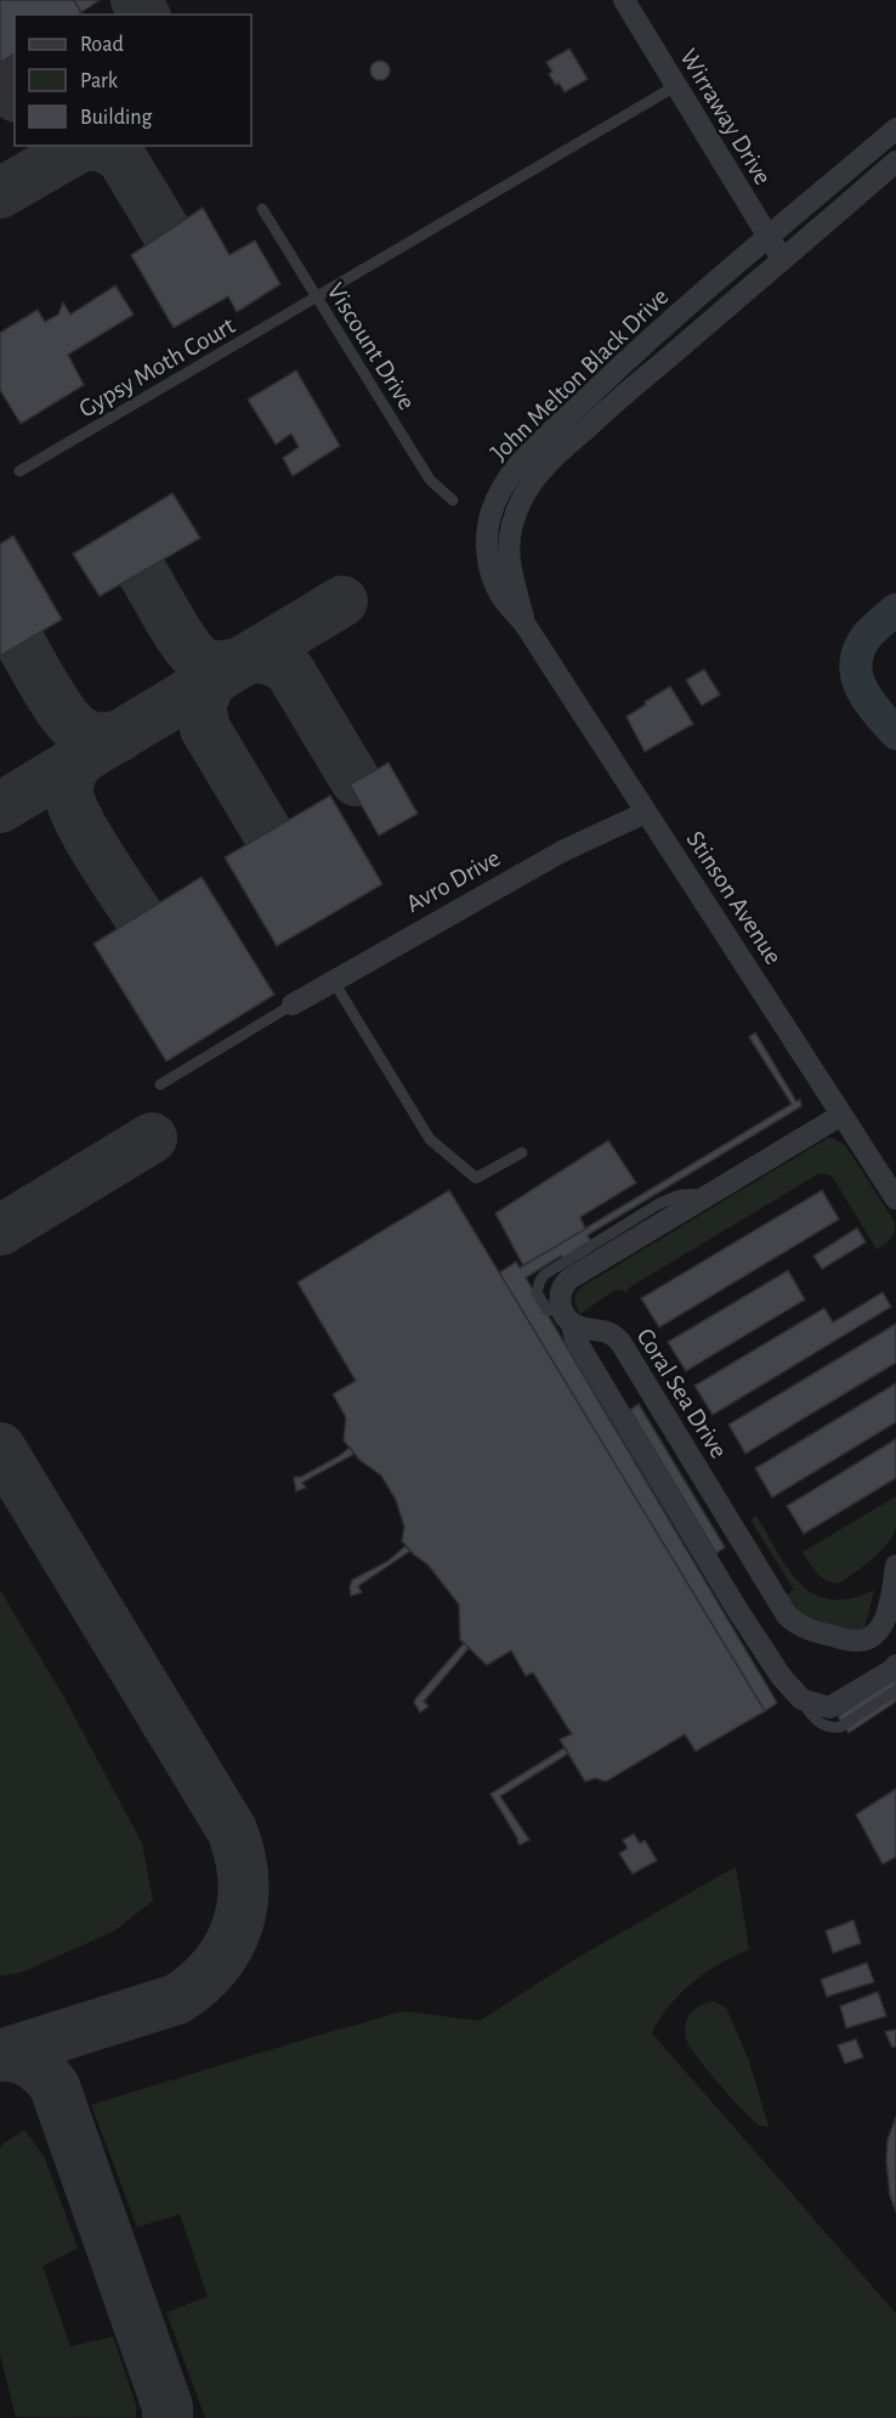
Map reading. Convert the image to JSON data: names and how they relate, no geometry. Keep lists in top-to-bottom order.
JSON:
{
  "streets": {
    "street": [
      "Wirraway Drive",
      "John Melton Black Drive",
      "Avro Drive",
      "Stinson Avenue",
      "Coral Sea Drive"
    ],
    "lane": ["Viscount Drive", "Gypsy Moth Court"]
  },
  "crossings": [
    ["Wirraway Drive", "Gypsy Moth Court"],
    ["Wirraway Drive", "John Melton Black Drive"],
    ["Viscount Drive", "Gypsy Moth Court"],
    ["John Melton Black Drive", "Stinson Avenue"],
    ["Avro Drive", "Stinson Avenue"]
  ],
  "legend": ["Road", "Park", "Building"]
}
